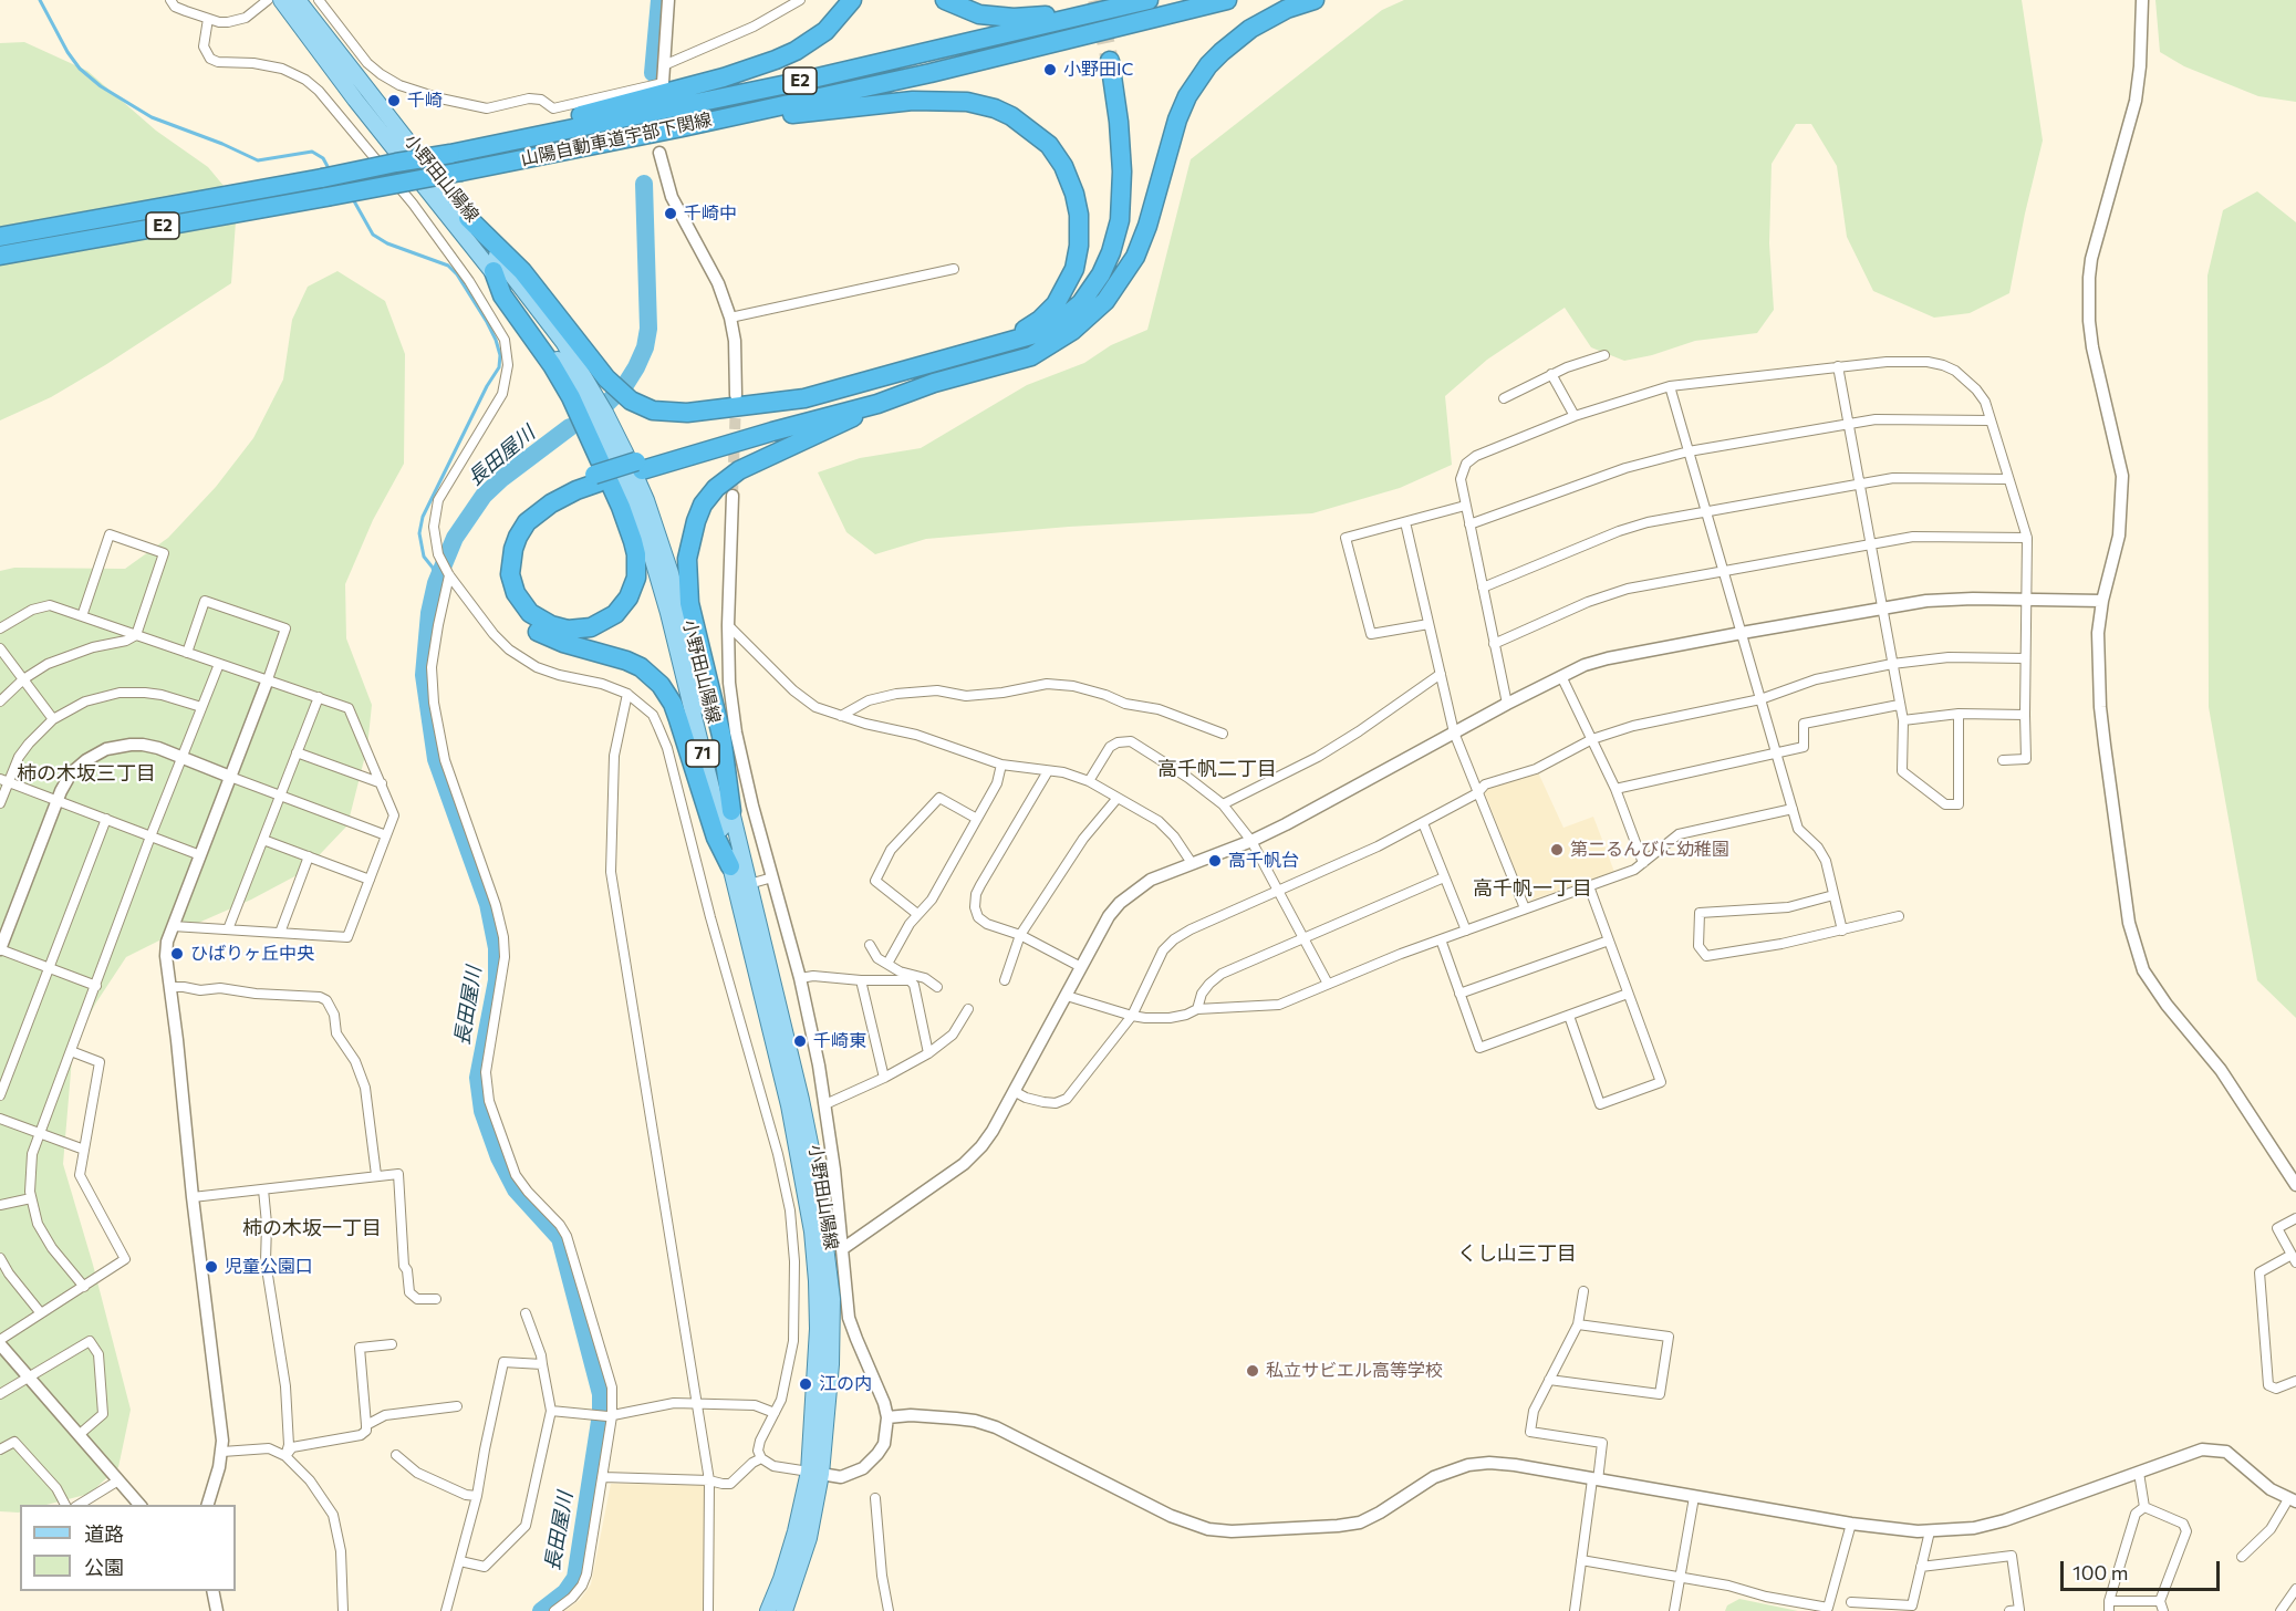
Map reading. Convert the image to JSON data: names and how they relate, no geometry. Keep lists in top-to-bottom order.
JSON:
{
  "streets": {
    "highway": ["E2", "山陽自動車道宇部下関線"],
    "main road": ["小野田山陽線", "71"]
  },
  "crossings": [
    ["E2", "山陽自動車道宇部下関線"]
  ],
  "districts": [
    "高千帆二丁目",
    "柿の木坂三丁目",
    "高千帆一丁目",
    "柿の木坂一丁目",
    "くし山三丁目"
  ],
  "water": ["長田屋川"],
  "places": [
    "小野田IC",
    "千崎",
    "千崎中",
    "第二るんびに幼稚園",
    "高千帆台",
    "ひばりヶ丘中央",
    "千崎東",
    "児童公園口",
    "私立サビエル高等学校",
    "江の内"
  ],
  "legend": ["道路", "公園"],
  "scale_bar": "100 m"
}
